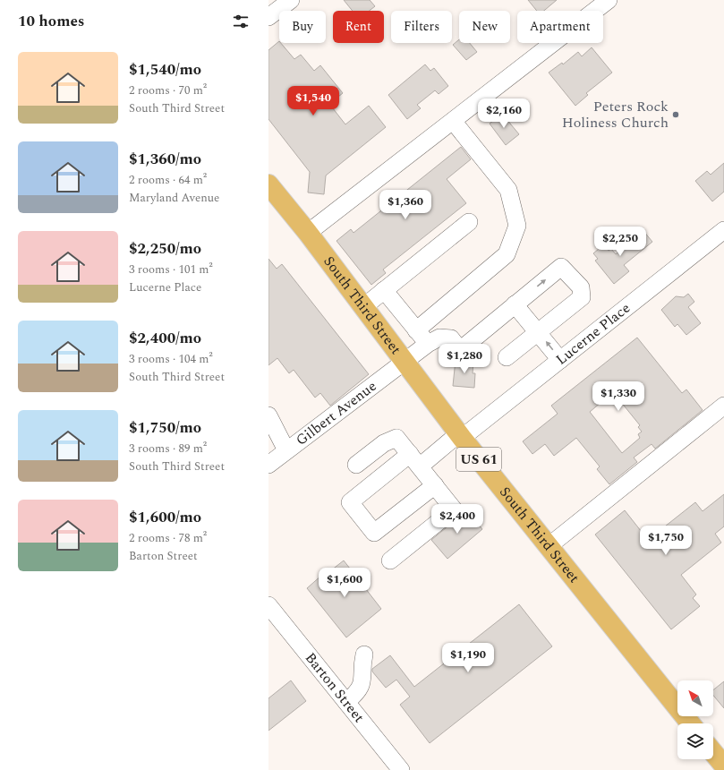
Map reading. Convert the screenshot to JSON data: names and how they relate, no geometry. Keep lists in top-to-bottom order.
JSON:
{
  "streets": {
    "main road": ["South Third Street", "US 61"],
    "street": ["Lucerne Place", "Gilbert Avenue", "Barton Street"]
  },
  "crossings": [
    ["South Third Street", "Lucerne Place"],
    ["South Third Street", "Gilbert Avenue"]
  ],
  "places": ["Peters Rock Holiness Church"],
  "north": "top left",
  "page": {
    "heading": "10 homes",
    "chip": [
      "Buy",
      "Rent",
      "Filters",
      "New",
      "Apartment"
    ],
    "list": [
      {
        "name": "$1,540/mo",
        "note": "2 rooms · 70 m² · South Third Street"
      },
      {
        "name": "$1,360/mo",
        "note": "2 rooms · 64 m² · Maryland Avenue"
      },
      {
        "name": "$2,250/mo",
        "note": "3 rooms · 101 m² · Lucerne Place"
      },
      {
        "name": "$2,400/mo",
        "note": "3 rooms · 104 m² · South Third Street"
      },
      {
        "name": "$1,750/mo",
        "note": "3 rooms · 89 m² · South Third Street"
      },
      {
        "name": "$1,600/mo",
        "note": "2 rooms · 78 m² · Barton Street"
      }
    ],
    "price": [
      "$1,540",
      "$2,160",
      "$1,360",
      "$2,250",
      "$1,280",
      "$1,330",
      "$2,400",
      "$1,750",
      "$1,600",
      "$1,190"
    ]
  }
}
